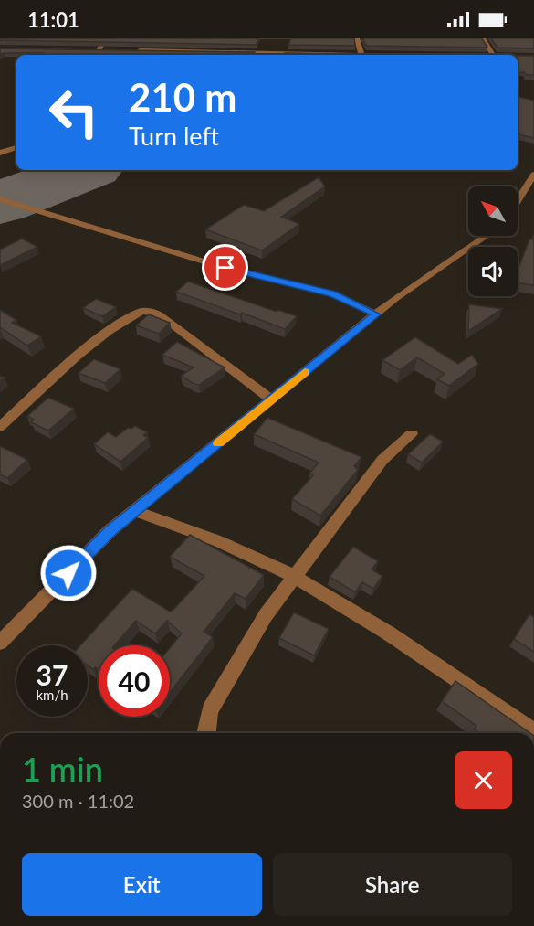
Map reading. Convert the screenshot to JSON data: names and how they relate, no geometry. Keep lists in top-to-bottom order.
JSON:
{
  "north": "top left",
  "page": {
    "status": "11:01",
    "turn": ["210 m", "Turn left"],
    "speed": "37 km/h",
    "limit": "40",
    "heading": ["1 min", "300 m · 11:02"],
    "buttons": ["Exit", "Share"]
  }
}
